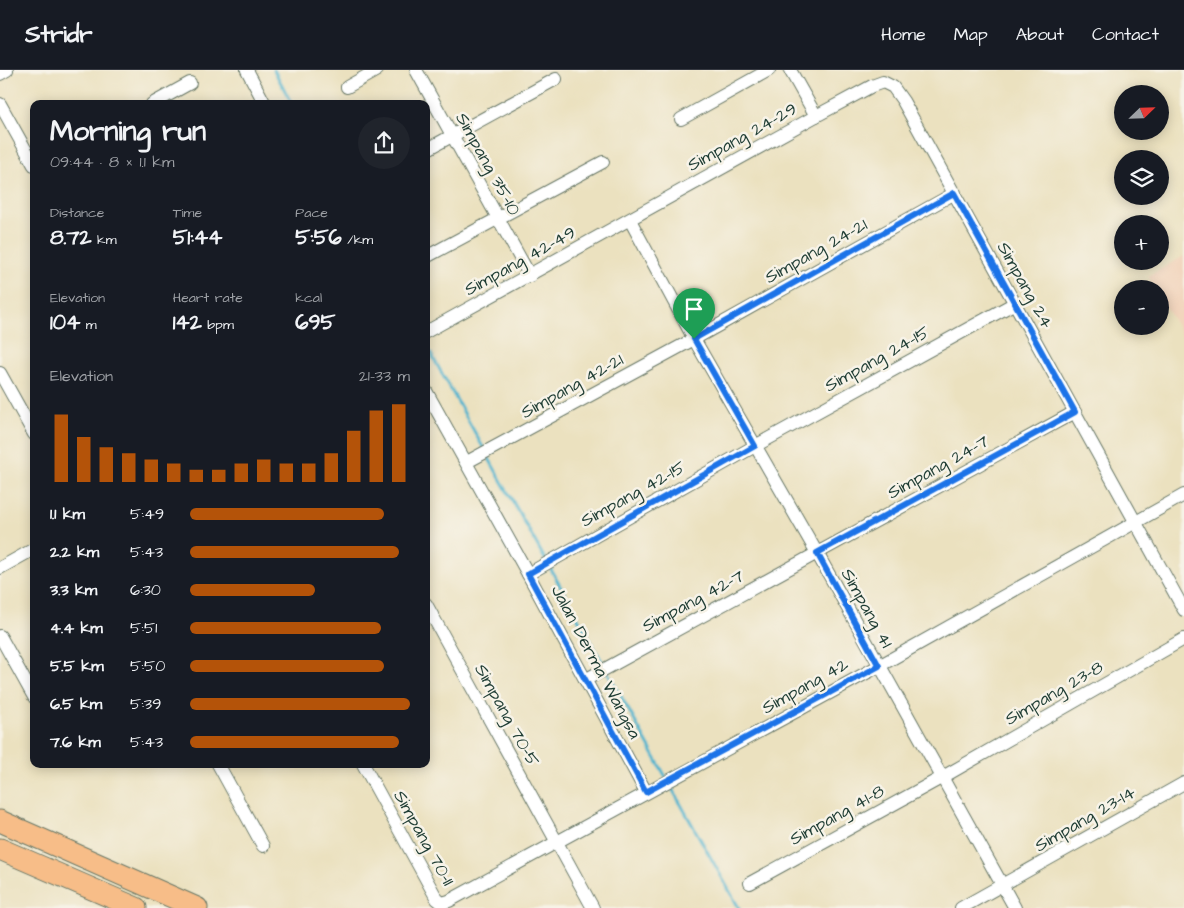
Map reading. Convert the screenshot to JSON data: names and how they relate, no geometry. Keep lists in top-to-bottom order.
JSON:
{
  "streets": {
    "street": [
      "Simpang 24-29",
      "Simpang 35-10",
      "Simpang 24-21",
      "Simpang 42-49",
      "Simpang 24",
      "Simpang 24-15",
      "Simpang 42-21",
      "Simpang 24-7",
      "Simpang 42-15",
      "Simpang 42-7",
      "Simpang 41",
      "Jalan Derma Wangsa",
      "Simpang 42",
      "Simpang 23-8",
      "Simpang 70-5",
      "Simpang 41-8",
      "Simpang 23-14",
      "Simpang 70-11"
    ]
  },
  "crossings": [
    ["Simpang 24-29", "Simpang 42-49"],
    ["Simpang 24-29", "Simpang 24"],
    ["Simpang 24-29", "Simpang 41"],
    ["Simpang 35-10", "Simpang 42-49"],
    ["Simpang 24-21", "Simpang 24"],
    ["Simpang 24-21", "Simpang 42-21"],
    ["Simpang 24-21", "Simpang 41"],
    ["Simpang 42-49", "Simpang 41"],
    ["Simpang 24", "Simpang 24-15"],
    ["Simpang 24", "Simpang 24-7"],
    ["Simpang 24", "Simpang 42"],
    ["Simpang 24-15", "Simpang 42-15"],
    ["Simpang 24-15", "Simpang 41"],
    ["Simpang 42-21", "Simpang 41"],
    ["Simpang 42-21", "Jalan Derma Wangsa"],
    ["Simpang 24-7", "Simpang 42-7"],
    ["Simpang 24-7", "Simpang 41"],
    ["Simpang 42-15", "Simpang 41"],
    ["Simpang 42-15", "Jalan Derma Wangsa"],
    ["Simpang 42-7", "Simpang 41"],
    ["Simpang 42-7", "Jalan Derma Wangsa"],
    ["Simpang 41", "Simpang 42"],
    ["Simpang 41", "Simpang 23-8"],
    ["Simpang 41", "Simpang 41-8"],
    ["Simpang 41", "Simpang 23-14"],
    ["Jalan Derma Wangsa", "Simpang 42"],
    ["Simpang 42", "Simpang 70-5"],
    ["Simpang 42", "Simpang 70-11"],
    ["Simpang 23-8", "Simpang 41-8"]
  ],
  "north": "top right",
  "page": {
    "header": "Stridr",
    "nav": [
      "Home",
      "Map",
      "About",
      "Contact"
    ],
    "map_buttons": ["+", "−"],
    "heading": ["Morning run", "09:44 · 8 × 1.1 km"],
    "stats": [
      ["Distance", "8.72 km"],
      ["Time", "51:44"],
      ["Pace", "5:56 /km"],
      ["Elevation", "104 m"],
      ["Heart rate", "142 bpm"],
      ["kcal", "695"]
    ],
    "chart": ["Elevation", "21–33 m"],
    "list": [
      {
        "name": "1.1 km",
        "note": "5:49"
      },
      {
        "name": "2.2 km",
        "note": "5:43"
      },
      {
        "name": "3.3 km",
        "note": "6:30"
      },
      {
        "name": "4.4 km",
        "note": "5:51"
      },
      {
        "name": "5.5 km",
        "note": "5:50"
      },
      {
        "name": "6.5 km",
        "note": "5:39"
      },
      {
        "name": "7.6 km",
        "note": "5:43"
      }
    ]
  }
}
